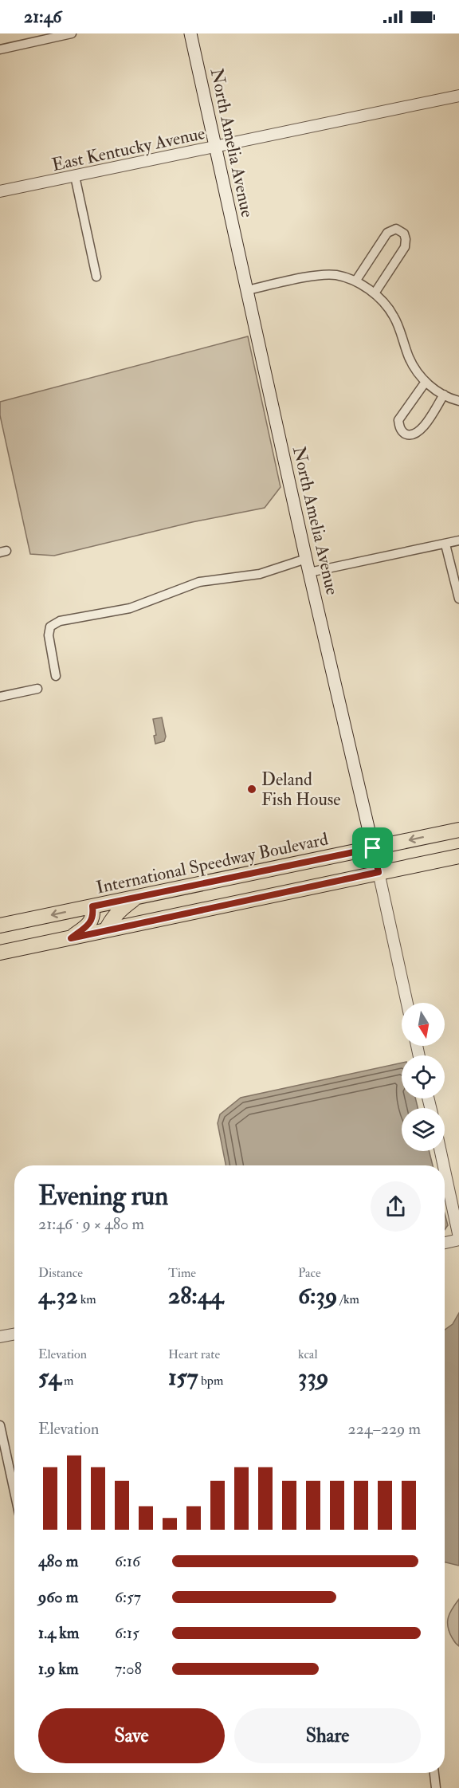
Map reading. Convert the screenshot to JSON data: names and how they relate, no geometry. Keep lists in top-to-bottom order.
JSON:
{
  "streets": {
    "main road": ["North Amelia Avenue", "International Speedway Boulevard"],
    "street": ["East Kentucky Avenue"]
  },
  "crossings": [
    ["North Amelia Avenue", "East Kentucky Avenue"],
    ["North Amelia Avenue", "International Speedway Boulevard"]
  ],
  "places": ["Deland Fish House"],
  "north": "bottom",
  "page": {
    "status": "21:46",
    "heading": ["Evening run", "21:46 · 9 × 480 m"],
    "stats": [
      ["Distance", "4.32 km"],
      ["Time", "28:44"],
      ["Pace", "6:39 /km"],
      ["Elevation", "54 m"],
      ["Heart rate", "157 bpm"],
      ["kcal", "339"]
    ],
    "chart": ["Elevation", "224–229 m"],
    "list": [
      {
        "name": "480 m",
        "note": "6:16"
      },
      {
        "name": "960 m",
        "note": "6:57"
      },
      {
        "name": "1.4 km",
        "note": "6:15"
      },
      {
        "name": "1.9 km",
        "note": "7:08"
      }
    ],
    "buttons": ["Save", "Share"]
  }
}
